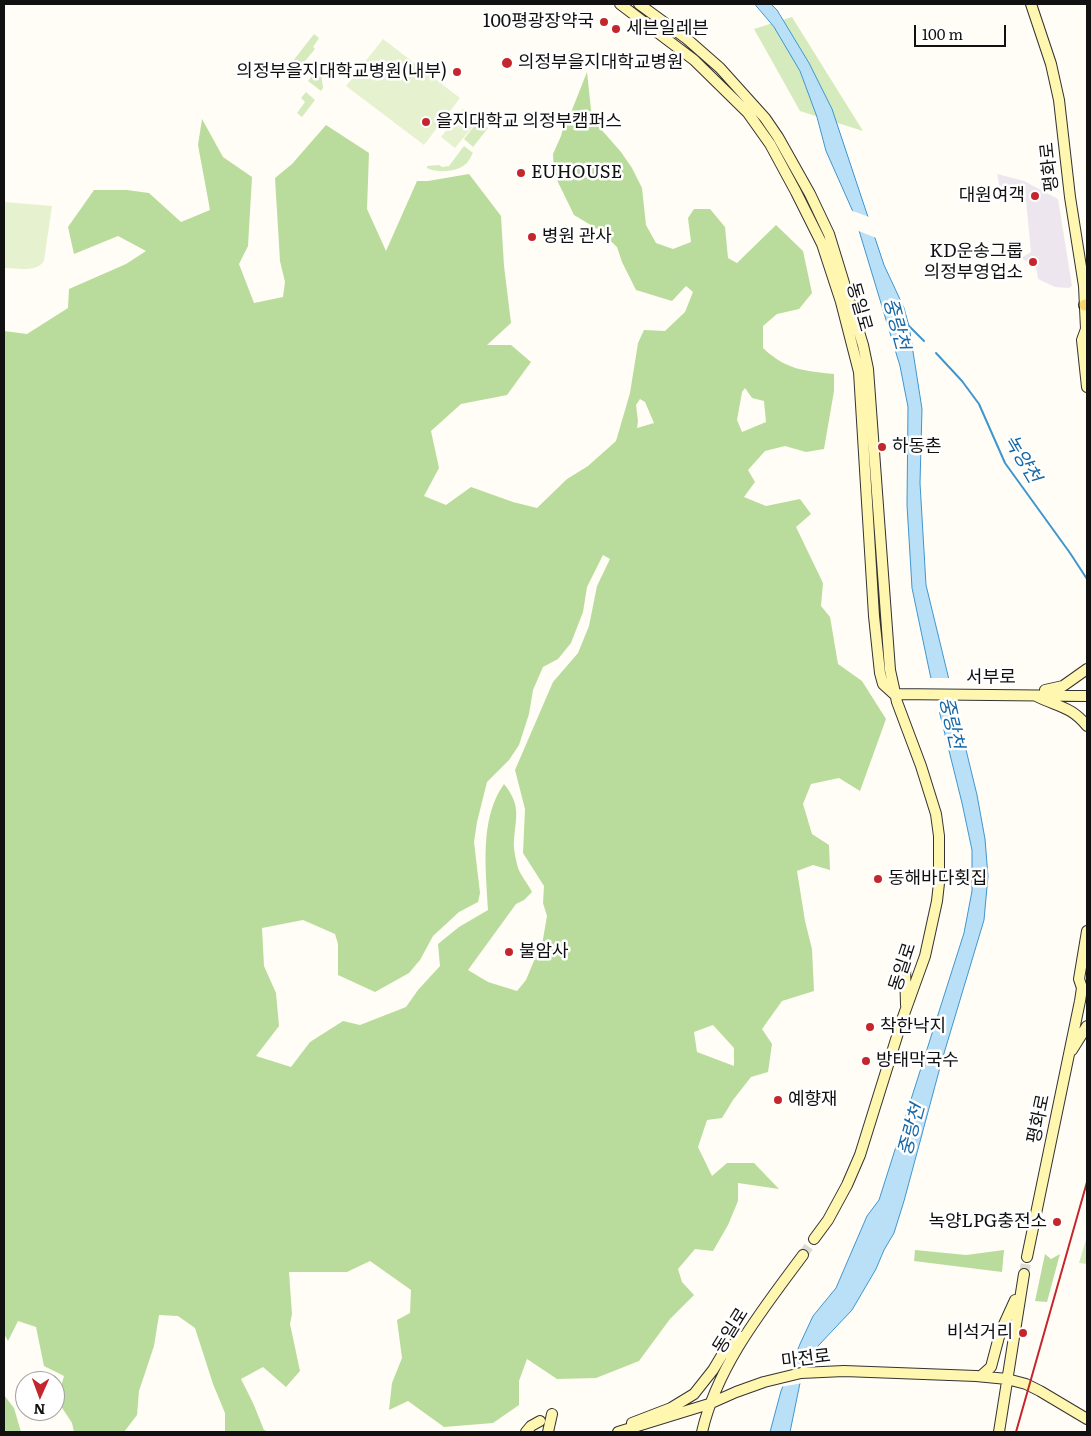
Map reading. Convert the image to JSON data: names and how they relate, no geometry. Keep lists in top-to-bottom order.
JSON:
{
  "streets": {
    "street": [
      "평화로",
      "동일로",
      "서부로",
      "마전로"
    ]
  },
  "crossings": [
    ["동일로", "서부로"],
    ["동일로", "마전로"]
  ],
  "water": ["중랑천", "녹양천"],
  "places": [
    "100평광장약국",
    "세븐일레븐",
    "의정부을지대학교병원",
    "의정부을지대학교병원(내부)",
    "을지대학교 의정부캠퍼스",
    "EUHOUSE",
    "대원여객",
    "병원 관사",
    "KD운송그룹 의정부영업소",
    "하동촌",
    "동해바다횟집",
    "불암사",
    "착한낙지",
    "방태막국수",
    "예향재",
    "녹양LPG충전소",
    "비석거리"
  ],
  "scale_bar": "100 m",
  "north": "bottom"
}
